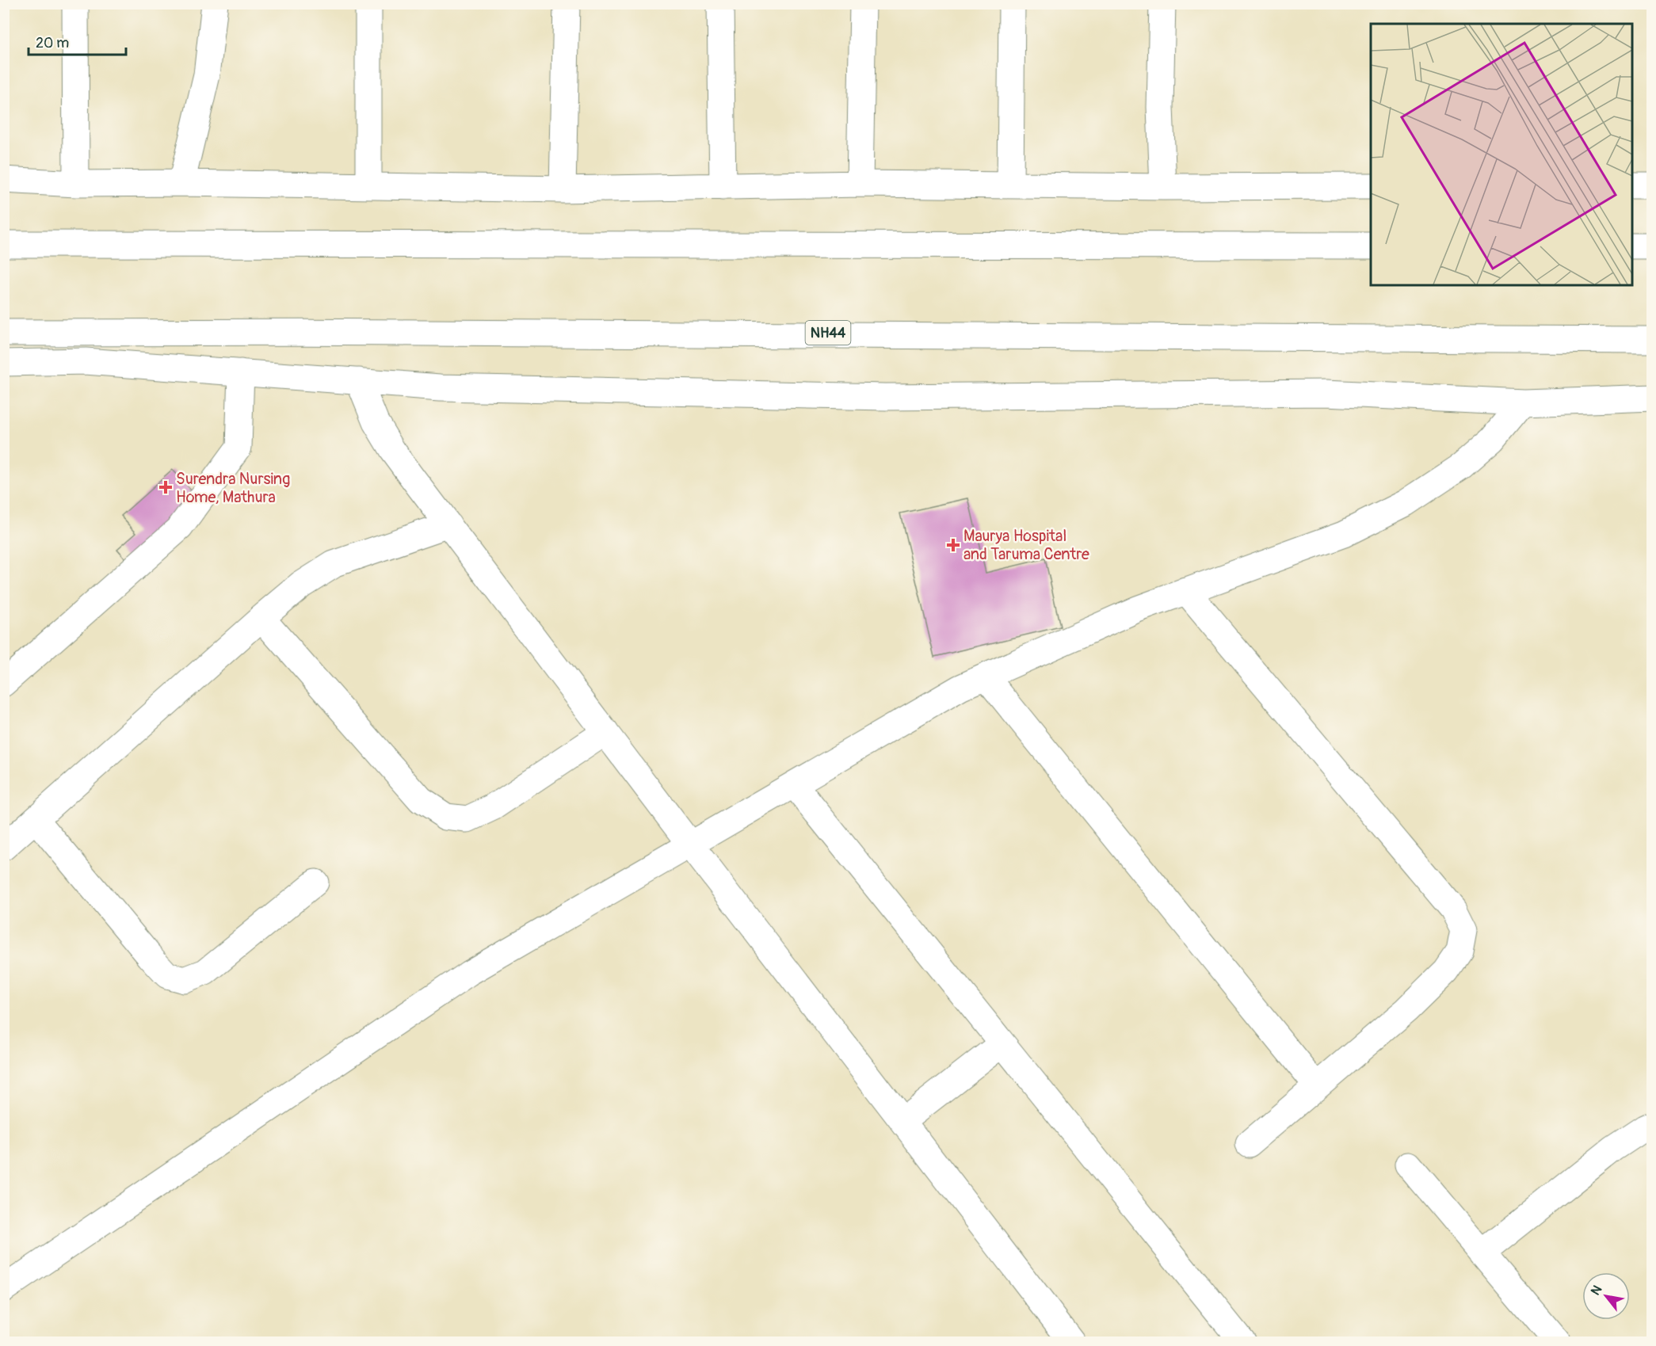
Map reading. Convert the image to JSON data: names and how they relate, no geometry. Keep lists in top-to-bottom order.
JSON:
{
  "streets": {
    "main road": ["NH44"]
  },
  "places": {
    "health": ["Surendra Nursing Home, Mathura", "Maurya Hospital and Taruma Centre"]
  },
  "scale_bar": "20 m",
  "north": "top left"
}
